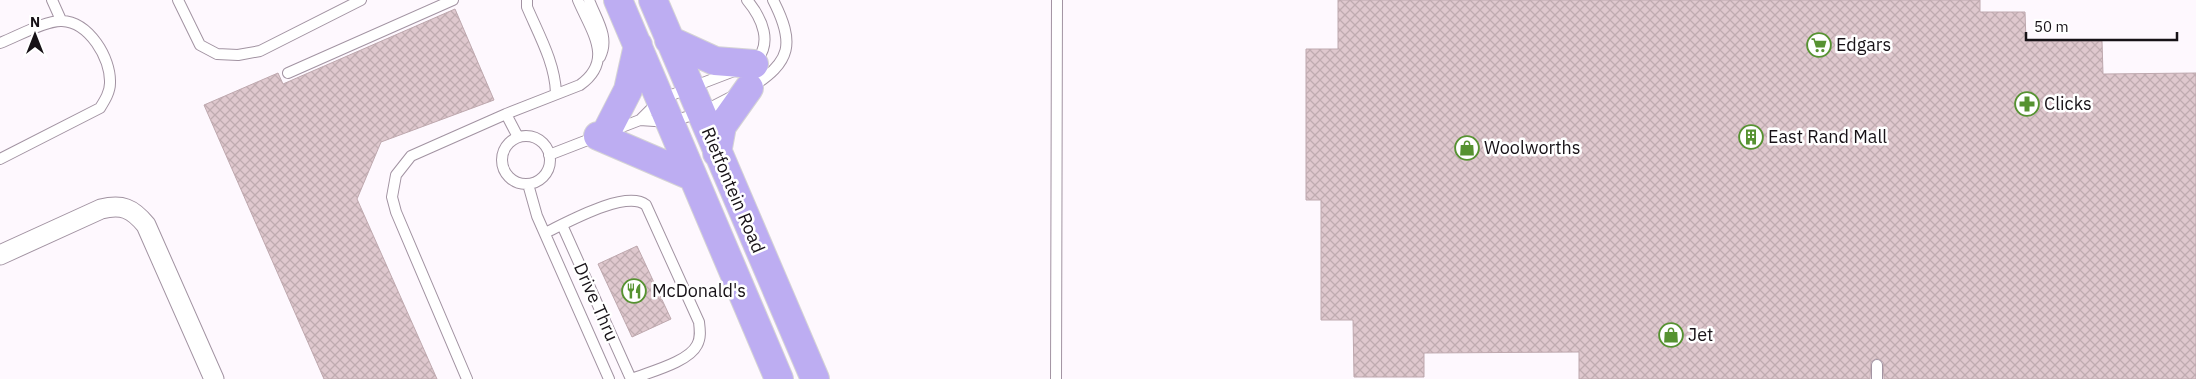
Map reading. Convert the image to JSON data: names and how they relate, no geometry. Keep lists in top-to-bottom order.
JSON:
{
  "streets": {
    "main road": ["Rietfontein Road"],
    "lane": ["Drive Thru"]
  },
  "places": {
    "supermarket": ["Edgars"],
    "pharmacy": ["Clicks"],
    "building": ["East Rand Mall"],
    "shop": ["Woolworths", "Jet"],
    "restaurant": ["McDonald's"]
  },
  "scale_bar": "50 m",
  "north": "top"
}
